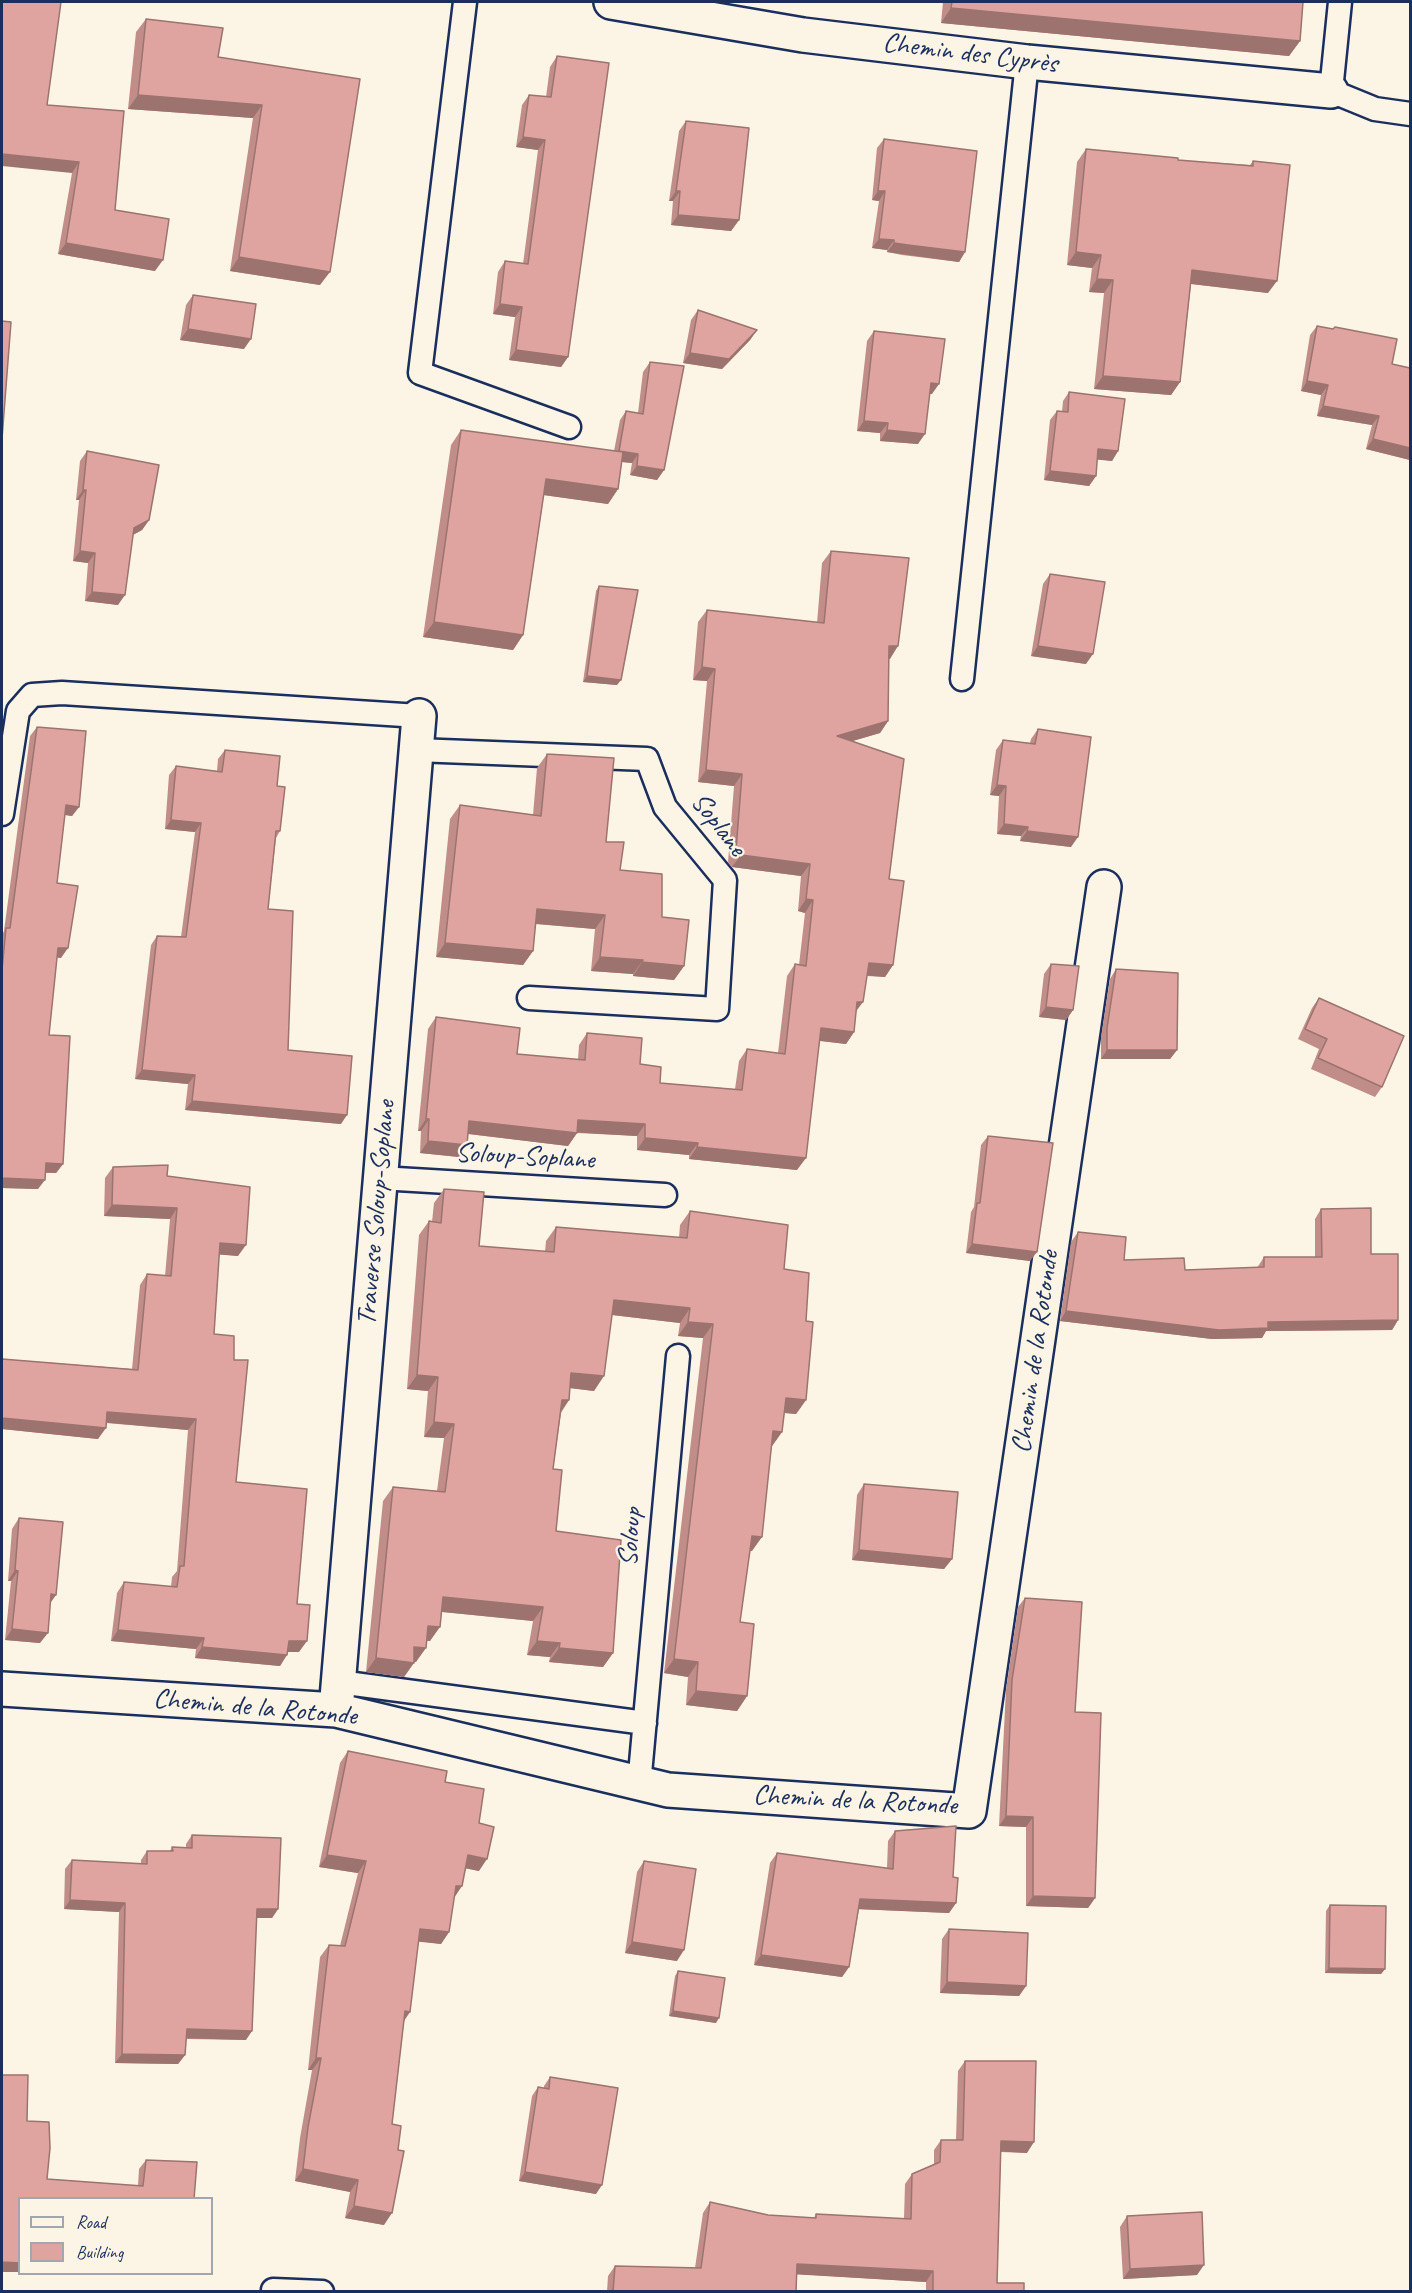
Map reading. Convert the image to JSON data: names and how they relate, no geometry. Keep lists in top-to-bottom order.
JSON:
{
  "streets": {
    "street": ["Chemin des Cyprès", "Traverse Soloup-Soplane", "Chemin de la Rotonde"],
    "lane": ["Soplane", "Soloup-Soplane", "Soloup"]
  },
  "crossings": [
    ["Soplane", "Traverse Soloup-Soplane"],
    ["Soloup-Soplane", "Traverse Soloup-Soplane"],
    ["Traverse Soloup-Soplane", "Chemin de la Rotonde"],
    ["Chemin de la Rotonde", "Soloup"]
  ],
  "legend": ["Road", "Building"]
}
